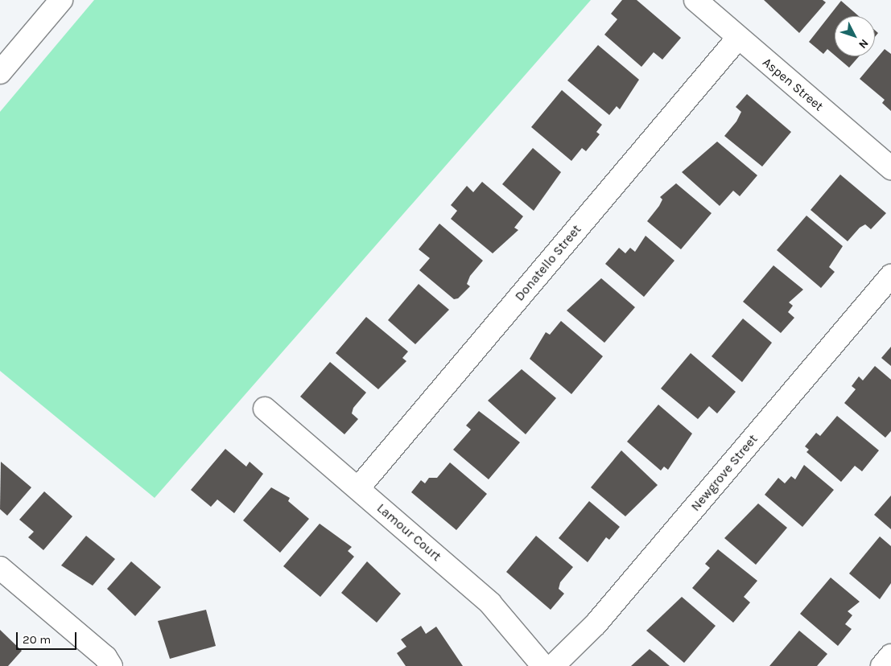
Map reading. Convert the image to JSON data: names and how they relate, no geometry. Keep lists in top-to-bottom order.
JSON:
{
  "streets": {
    "street": [
      "Aspen Street",
      "Donatello Street",
      "Newgrove Street",
      "Lamour Court"
    ]
  },
  "crossings": [
    ["Aspen Street", "Donatello Street"],
    ["Donatello Street", "Lamour Court"]
  ],
  "scale_bar": "20 m",
  "north": "bottom right"
}
